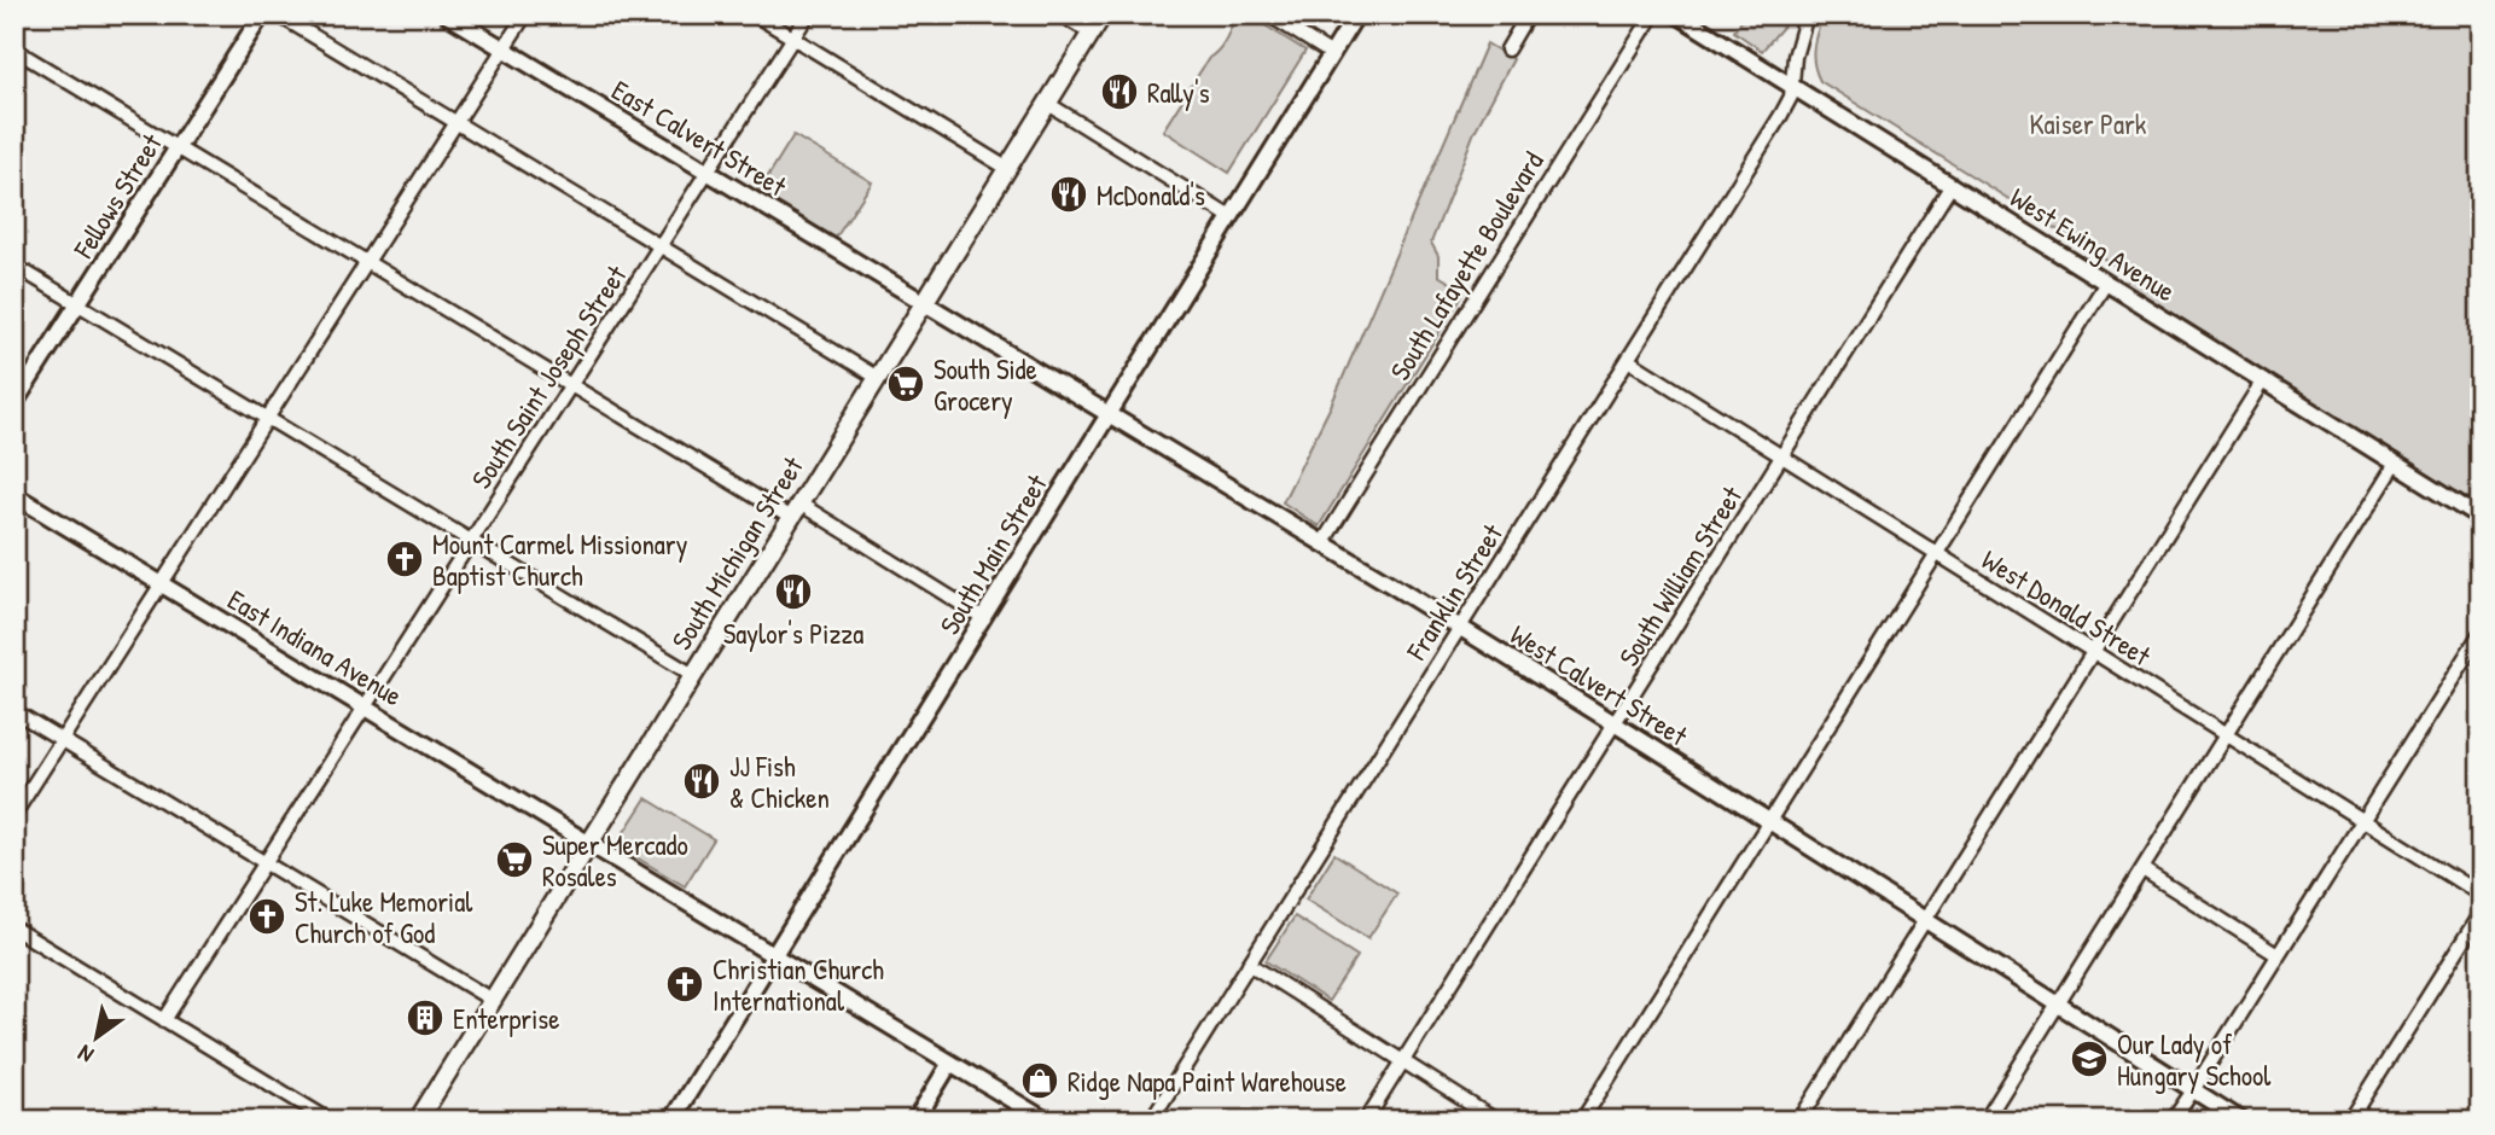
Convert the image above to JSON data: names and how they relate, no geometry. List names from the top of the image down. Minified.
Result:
{"streets":{"main road":["South Michigan Street"],"street":["East Calvert Street","Fellows Street","West Ewing Avenue","South Lafayette Boulevard","South Saint Joseph Street","South Main Street","South William Street","Franklin Street","West Donald Street","East Indiana Avenue","West Calvert Street"]},"crossings":[["East Calvert Street","South Saint Joseph Street"],["East Calvert Street","South Michigan Street"],["East Calvert Street","West Calvert Street"],["West Ewing Avenue","South William Street"],["West Ewing Avenue","Franklin Street"],["South Lafayette Boulevard","West Calvert Street"],["South Saint Joseph Street","East Indiana Avenue"],["South Michigan Street","East Indiana Avenue"],["South Michigan Street","West Calvert Street"],["South Main Street","East Indiana Avenue"],["South Main Street","West Calvert Street"],["South William Street","West Donald Street"],["South William Street","West Calvert Street"],["Franklin Street","West Donald Street"],["Franklin Street","West Calvert Street"]],"parks":["Kaiser Park"],"places":{"restaurant":["Rally's","McDonald's","Saylor's Pizza","JJ Fish & Chicken"],"supermarket":["South Side Grocery","Super Mercado Rosales"],"church":["Mount Carmel Missionary Baptist Church","St. Luke Memorial Church of God","Christian Church International"],"building":["Enterprise"],"school or university":["Our Lady of Hungary School"],"shop":["Ridge Napa Paint Warehouse"]},"north":"bottom left"}
